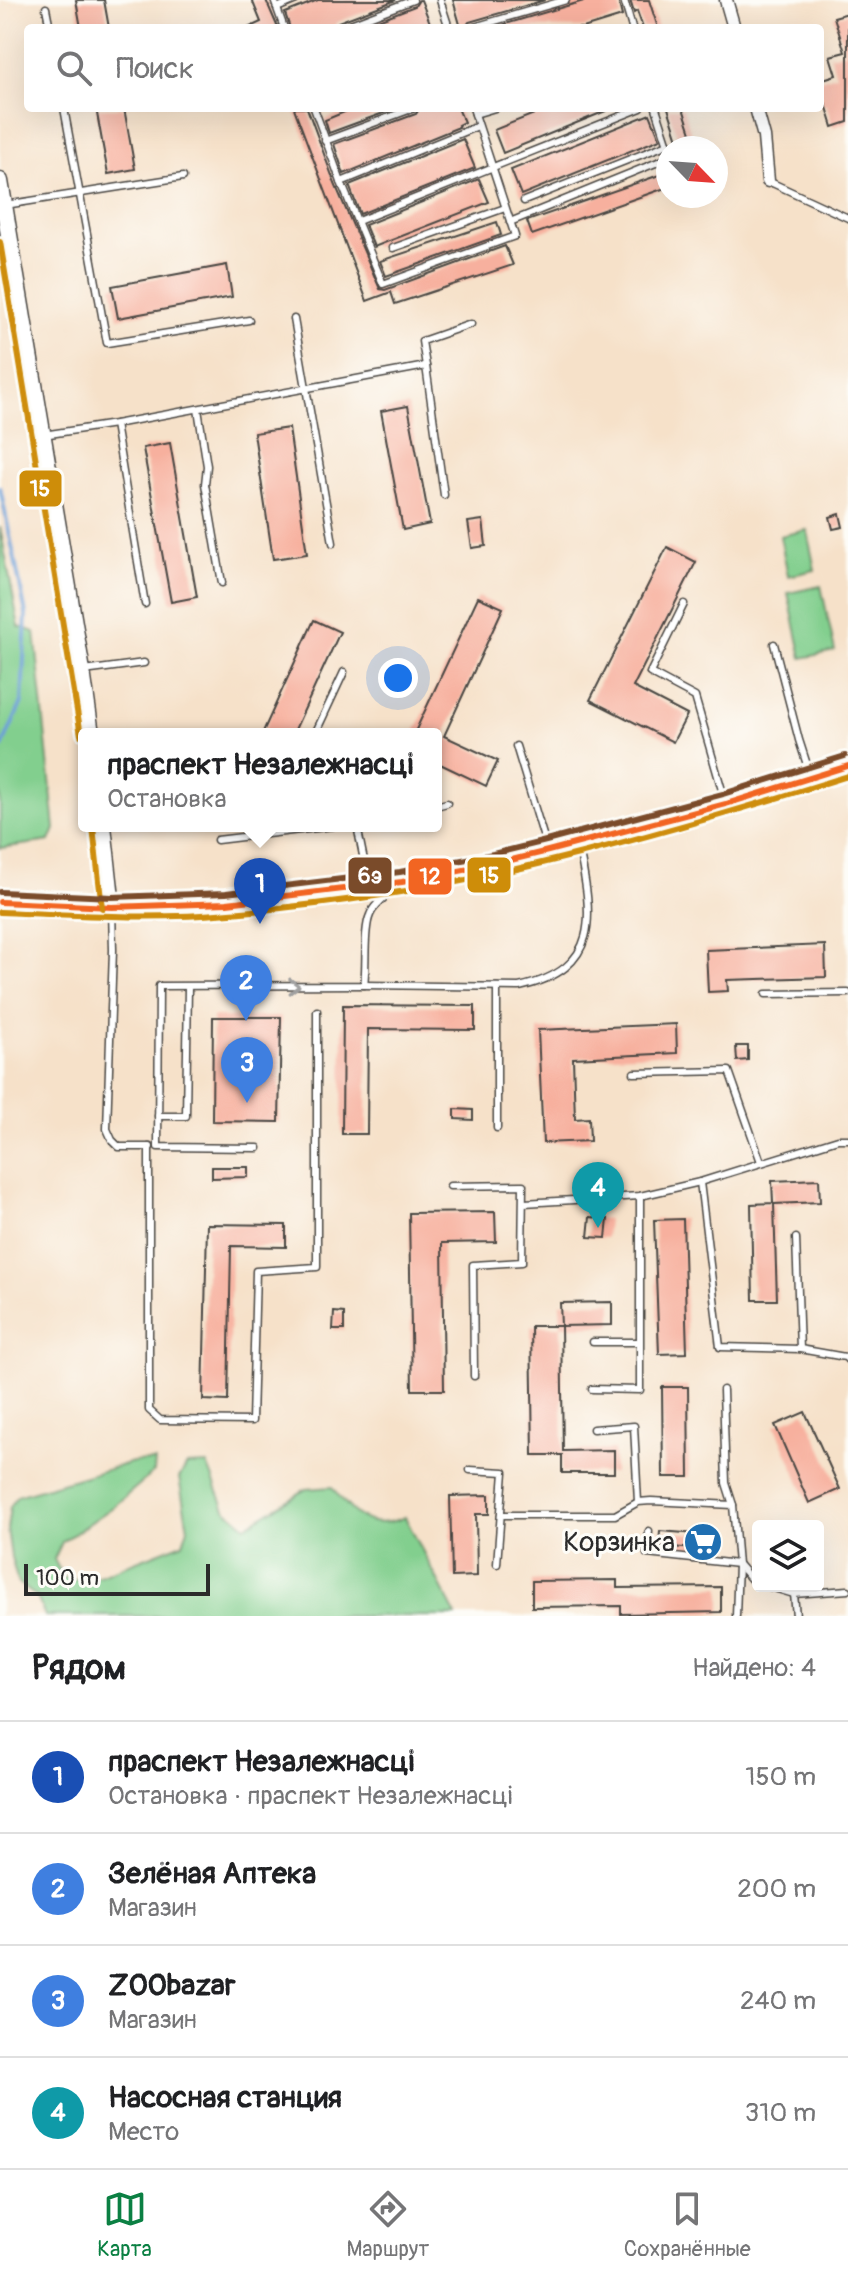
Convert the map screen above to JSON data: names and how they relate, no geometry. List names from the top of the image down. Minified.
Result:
{"places":{"supermarket":["Корзинка"]},"lines":["transit line 15","transit line 6э","transit line 12"],"scale_bar":"100 m","north":"bottom right","page":{"search":"Поиск","popup":["праспект Незалежнасці","Остановка"],"pins":["1","2","3","4"],"scale":"100 m","heading":["Рядом","Найдено: 4"],"list":[{"mark":"1","name":"праспект Незалежнасці","note":"Остановка · праспект Незалежнасці","value":"150 m"},{"mark":"2","name":"Зелёная Аптека","note":"Магазин","value":"200 m"},{"mark":"3","name":"ZOObazar","note":"Магазин","value":"240 m"},{"mark":"4","name":"Насосная станция","note":"Место","value":"310 m"}],"nav":["Карта","Маршрут","Сохранённые"]}}
